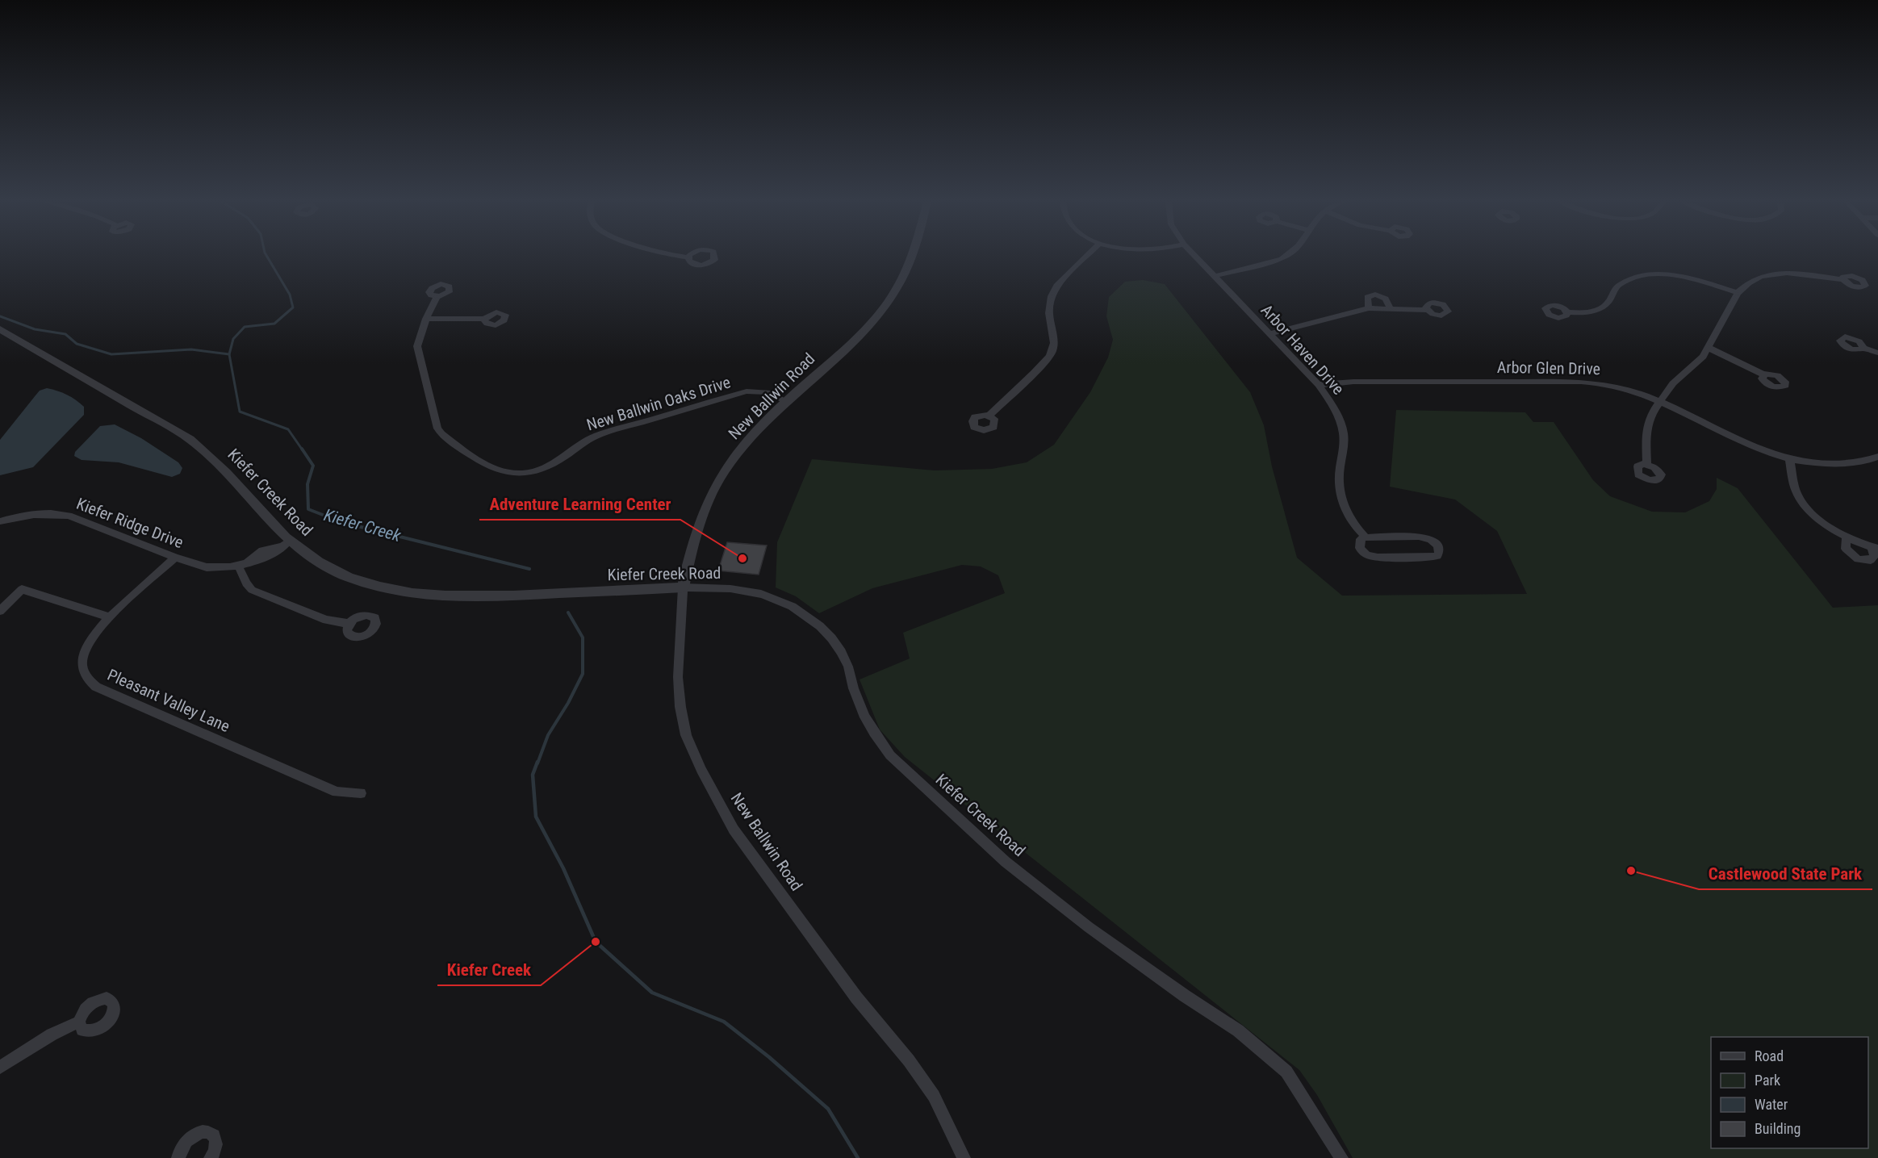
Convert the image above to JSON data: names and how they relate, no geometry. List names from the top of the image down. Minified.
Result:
{"streets":{"street":["Arbor Haven Drive","Arbor Glen Drive","New Ballwin Road","New Ballwin Oaks Drive","Kiefer Creek Road","Kiefer Ridge Drive","Pleasant Valley Lane"]},"crossings":[["Arbor Haven Drive","Arbor Glen Drive"],["New Ballwin Road","New Ballwin Oaks Drive"],["New Ballwin Road","Kiefer Creek Road"],["Kiefer Creek Road","Kiefer Ridge Drive"],["Kiefer Ridge Drive","Pleasant Valley Lane"]],"water":["Kiefer Creek"],"places":["Adventure Learning Center","Castlewood State Park","Kiefer Creek"],"legend":["Road","Park","Water","Building"]}
